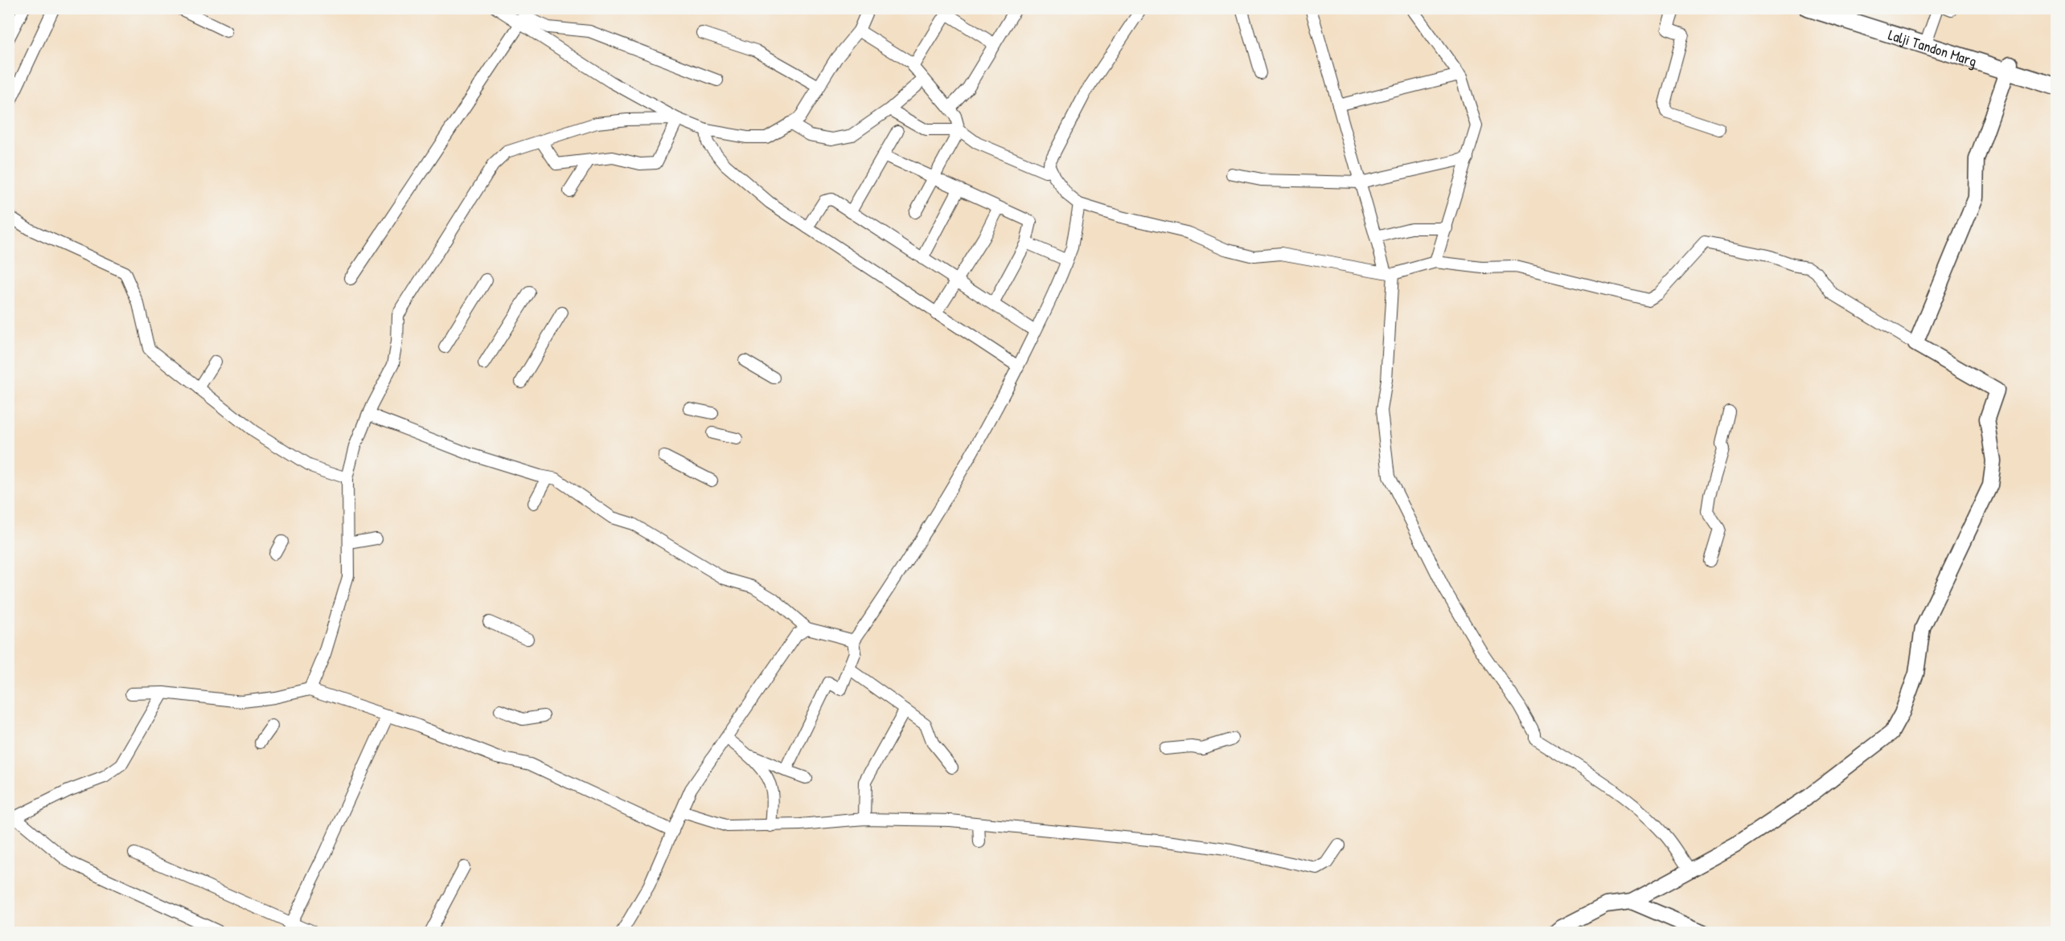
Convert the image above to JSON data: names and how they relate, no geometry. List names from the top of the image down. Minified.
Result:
{"streets":{"main road":["Lalji Tandon Marg"]}}
